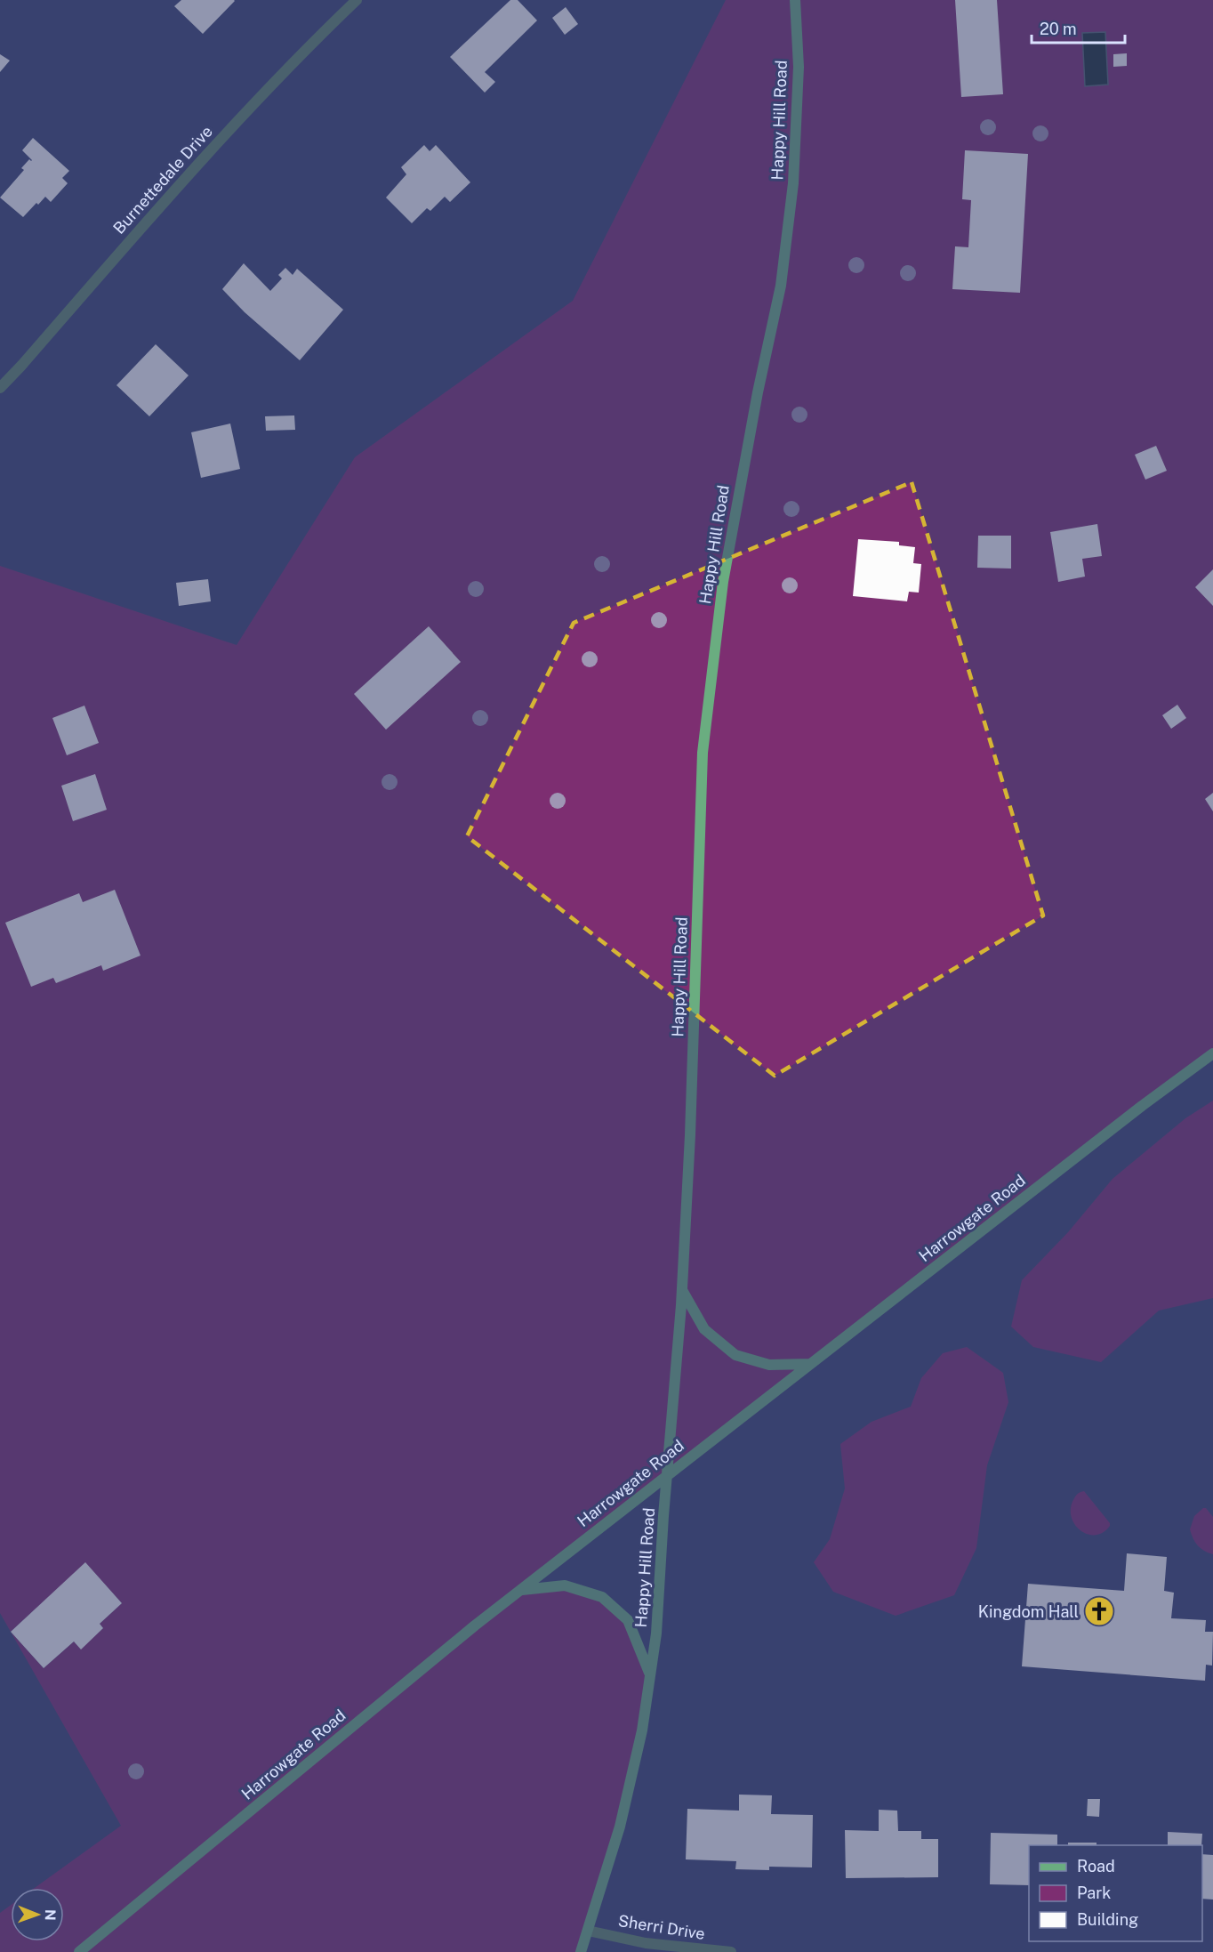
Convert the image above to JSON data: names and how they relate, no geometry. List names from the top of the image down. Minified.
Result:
{"streets":{"street":["Happy Hill Road","Burnettedale Drive","Harrowgate Road","Sherri Drive"]},"crossings":[["Happy Hill Road","Harrowgate Road"],["Happy Hill Road","Sherri Drive"]],"places":{"church":["Kingdom Hall"]},"legend":["Road","Park","Building"],"scale_bar":"20 m","north":"right"}
